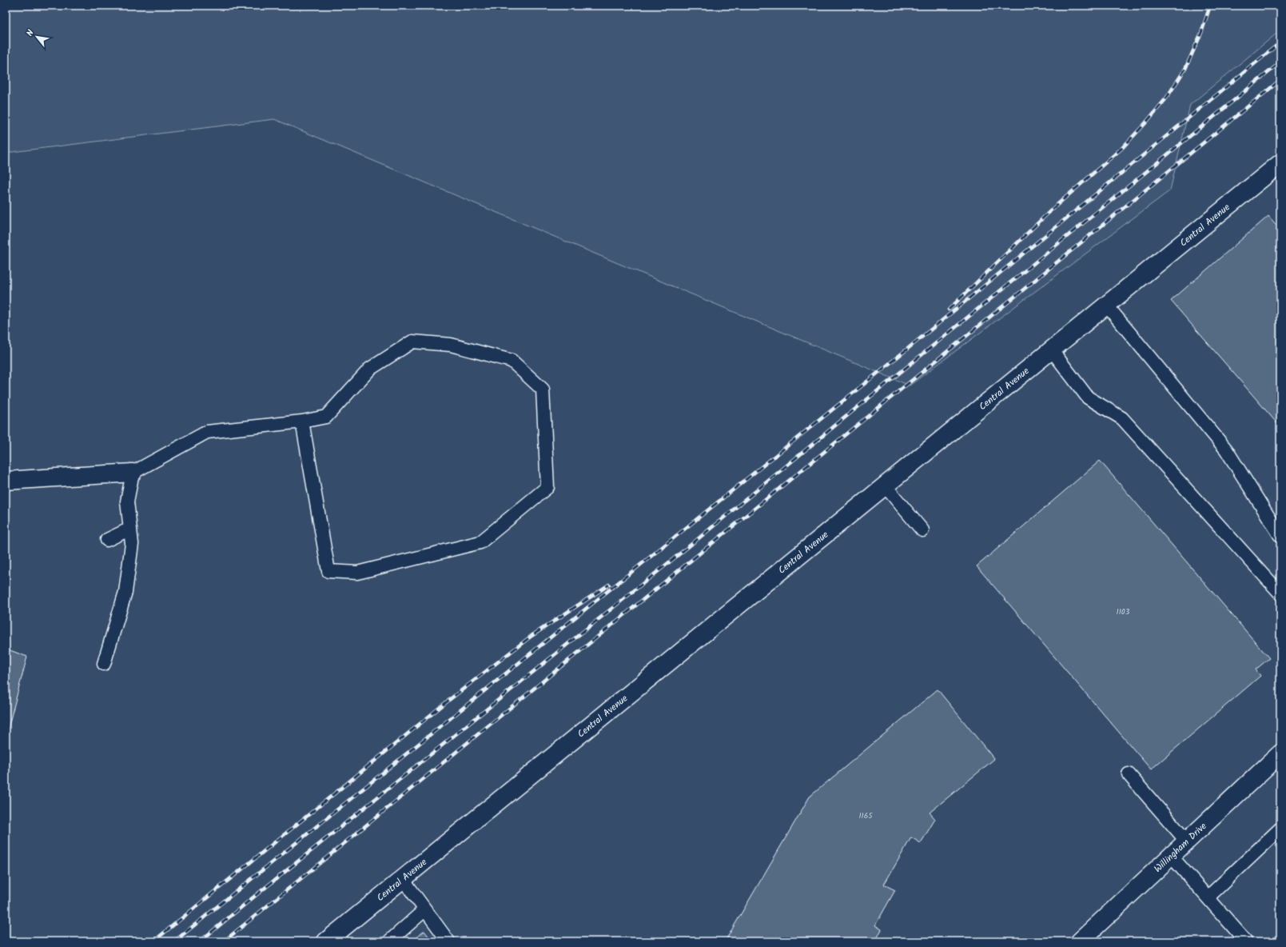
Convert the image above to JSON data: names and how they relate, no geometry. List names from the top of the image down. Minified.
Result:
{"streets":{"street":["Central Avenue","Willingham Drive"]},"house_numbers":["1103","1165"],"north":"top left"}
